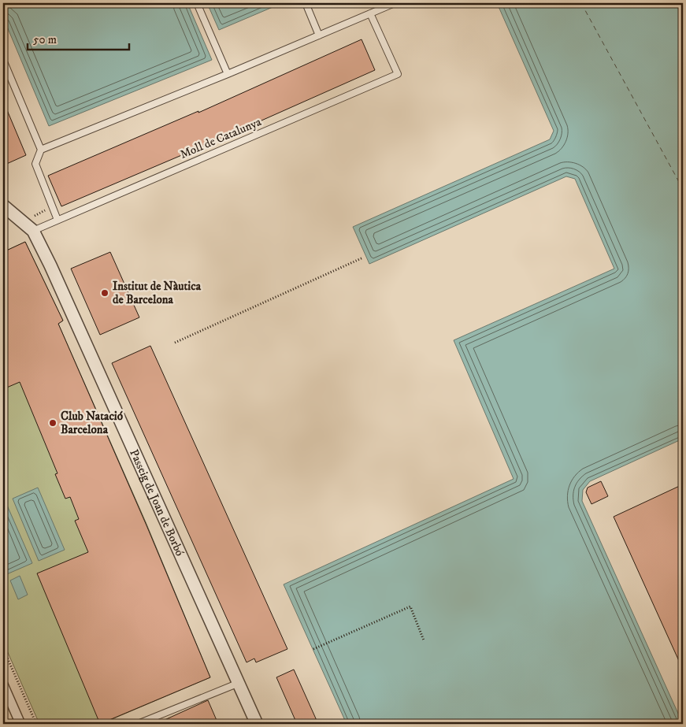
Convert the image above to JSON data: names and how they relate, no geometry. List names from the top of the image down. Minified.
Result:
{"streets":{"street":["Passeig de Joan de Borbó"],"lane":["Moll de Catalunya"]},"crossings":[["Moll de Catalunya","Passeig de Joan de Borbó"]],"places":["Institut de Nàutica de Barcelona","Club Natació Barcelona"],"scale_bar":"50 m"}
